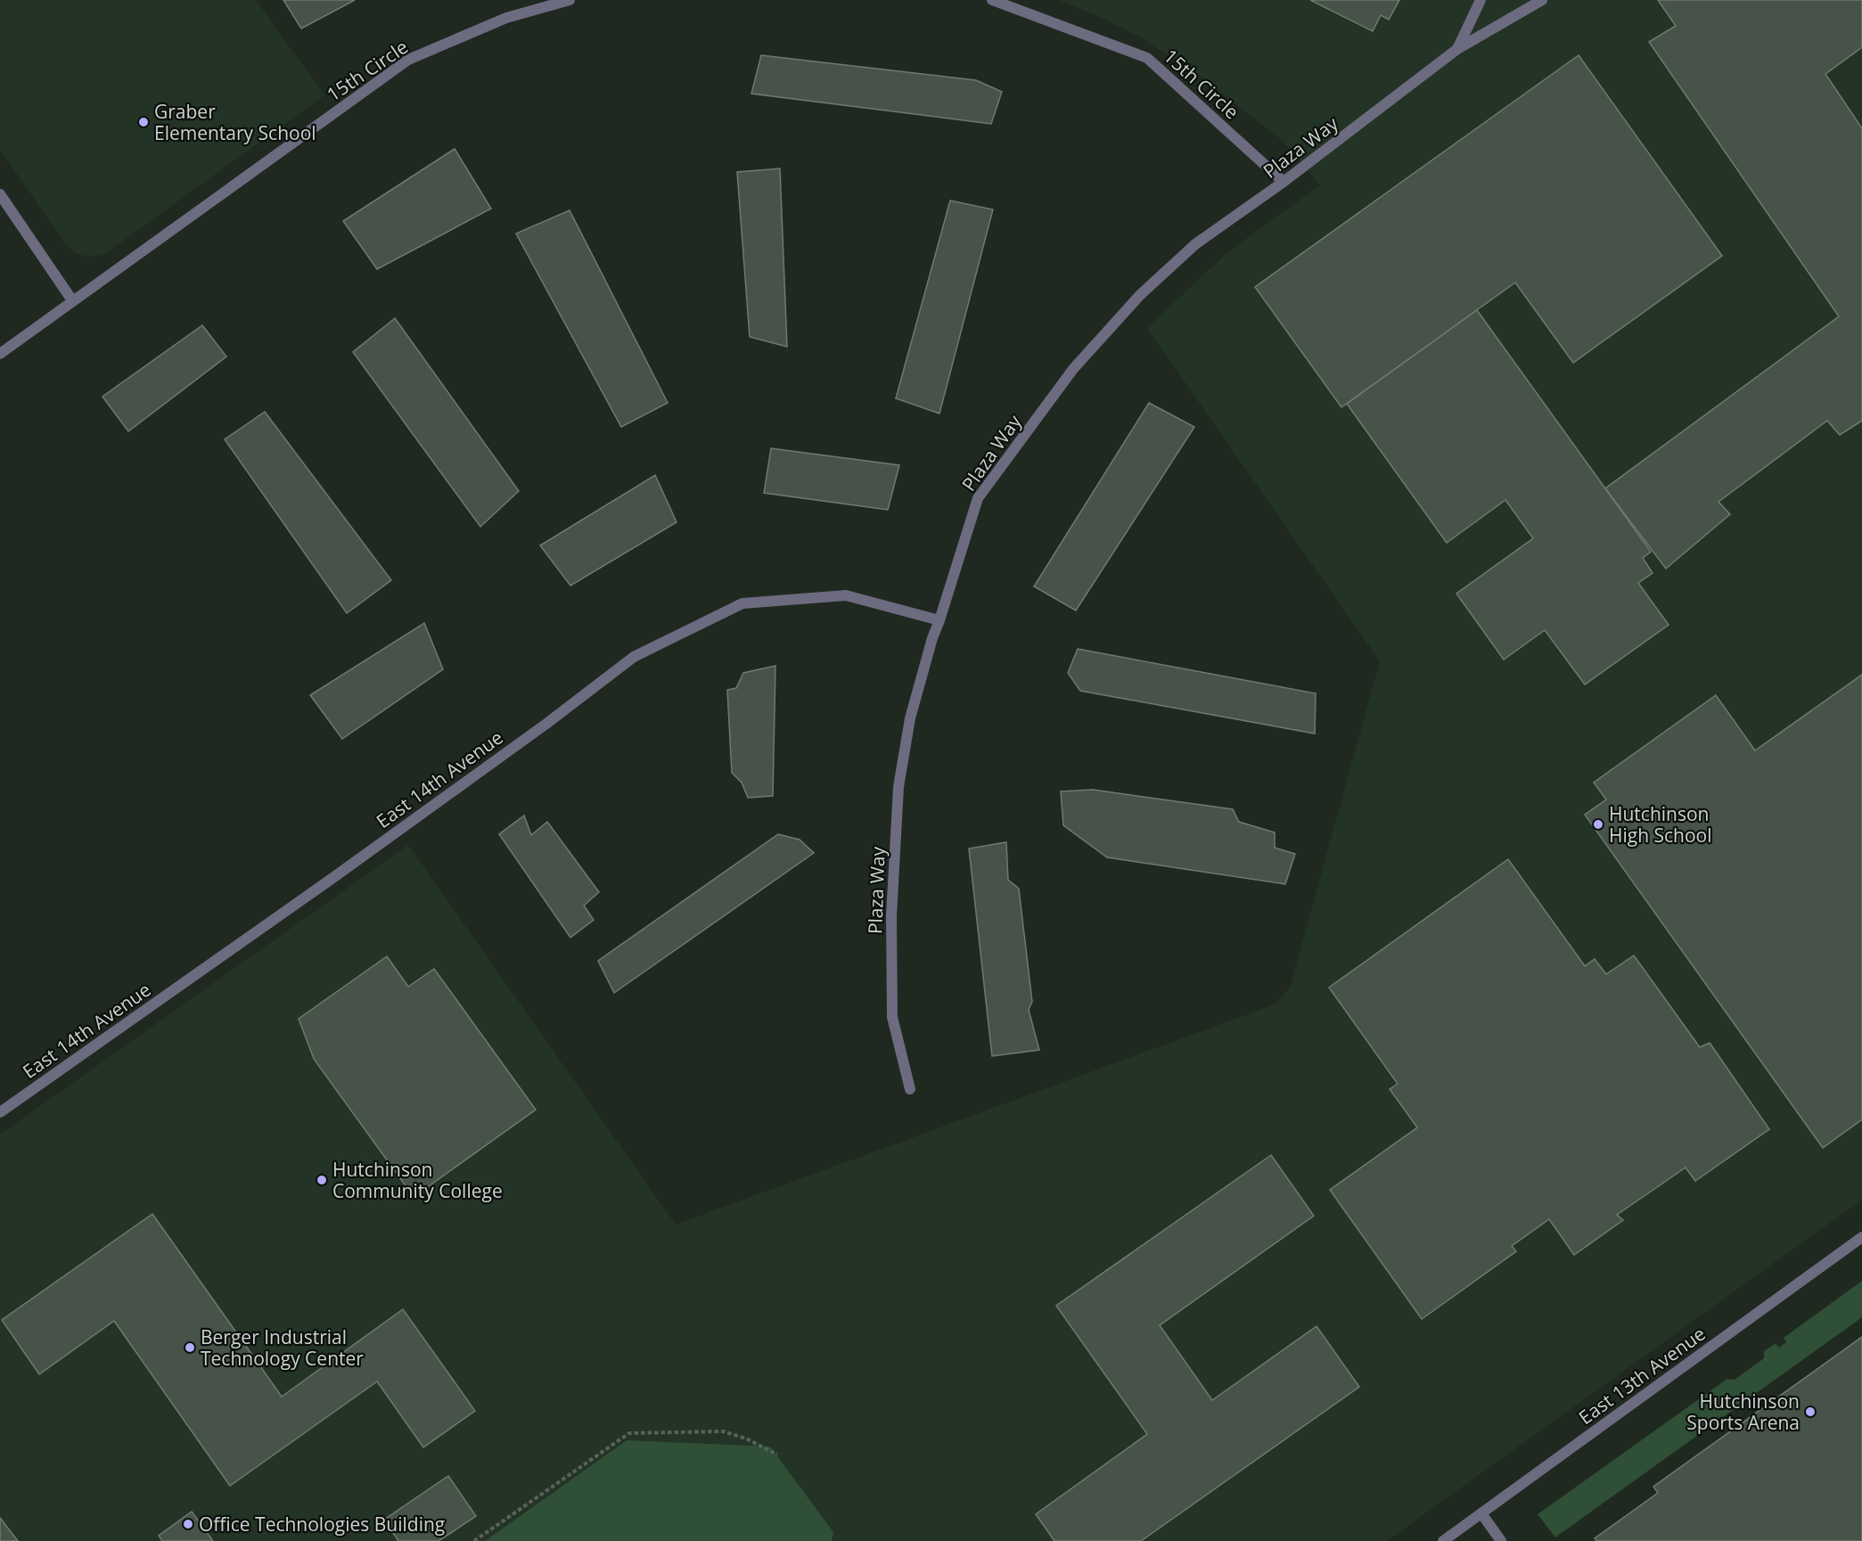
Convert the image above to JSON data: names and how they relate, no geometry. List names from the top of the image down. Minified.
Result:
{"streets":{"street":["15th Circle","Plaza Way","East 14th Avenue","East 13th Avenue"]},"crossings":[["15th Circle","Plaza Way"],["Plaza Way","East 14th Avenue"]],"places":["Graber Elementary School","Hutchinson High School","Hutchinson Community College","Berger Industrial Technology Center","Hutchinson Sports Arena","Office Technologies Building"]}
